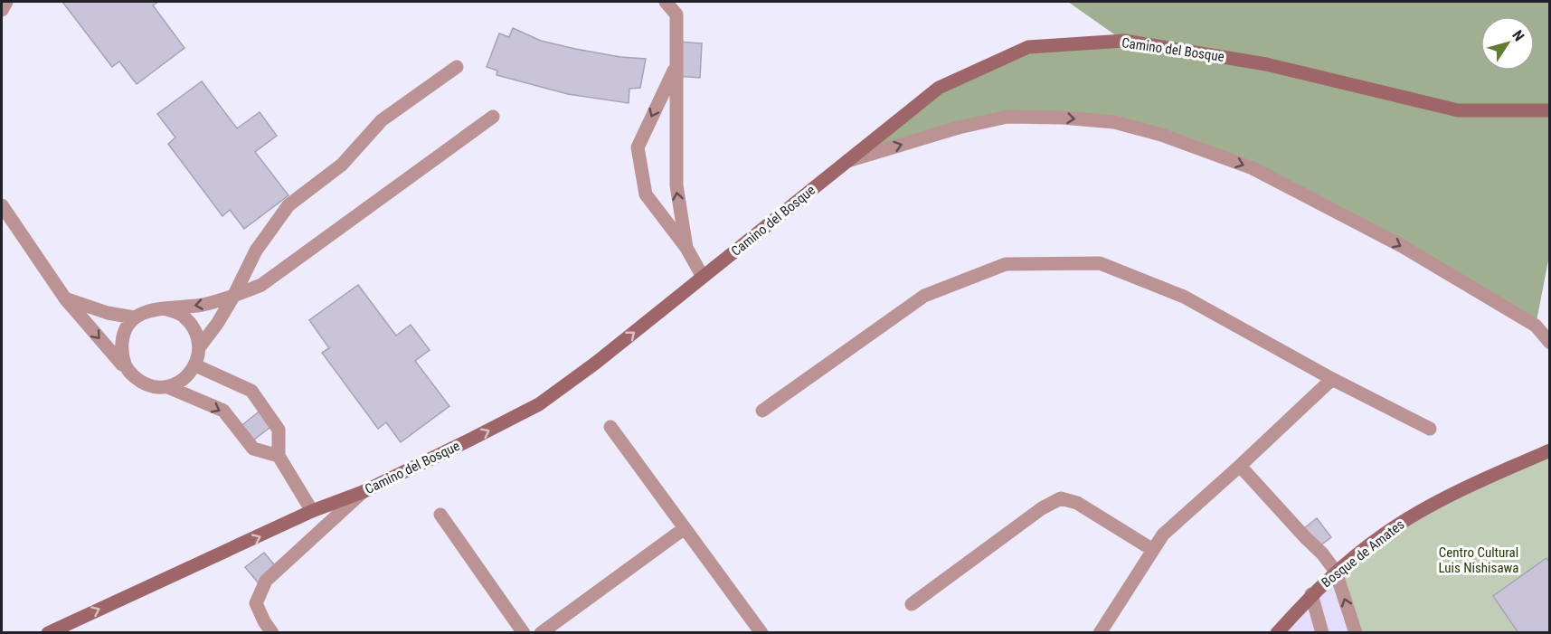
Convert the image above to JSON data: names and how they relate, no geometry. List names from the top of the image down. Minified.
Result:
{"streets":{"street":["Camino del Bosque","Bosque de Amates"]},"one_way":["Camino del Bosque"],"parks":["Centro Cultural Luis Nishisawa"],"north":"top right"}
